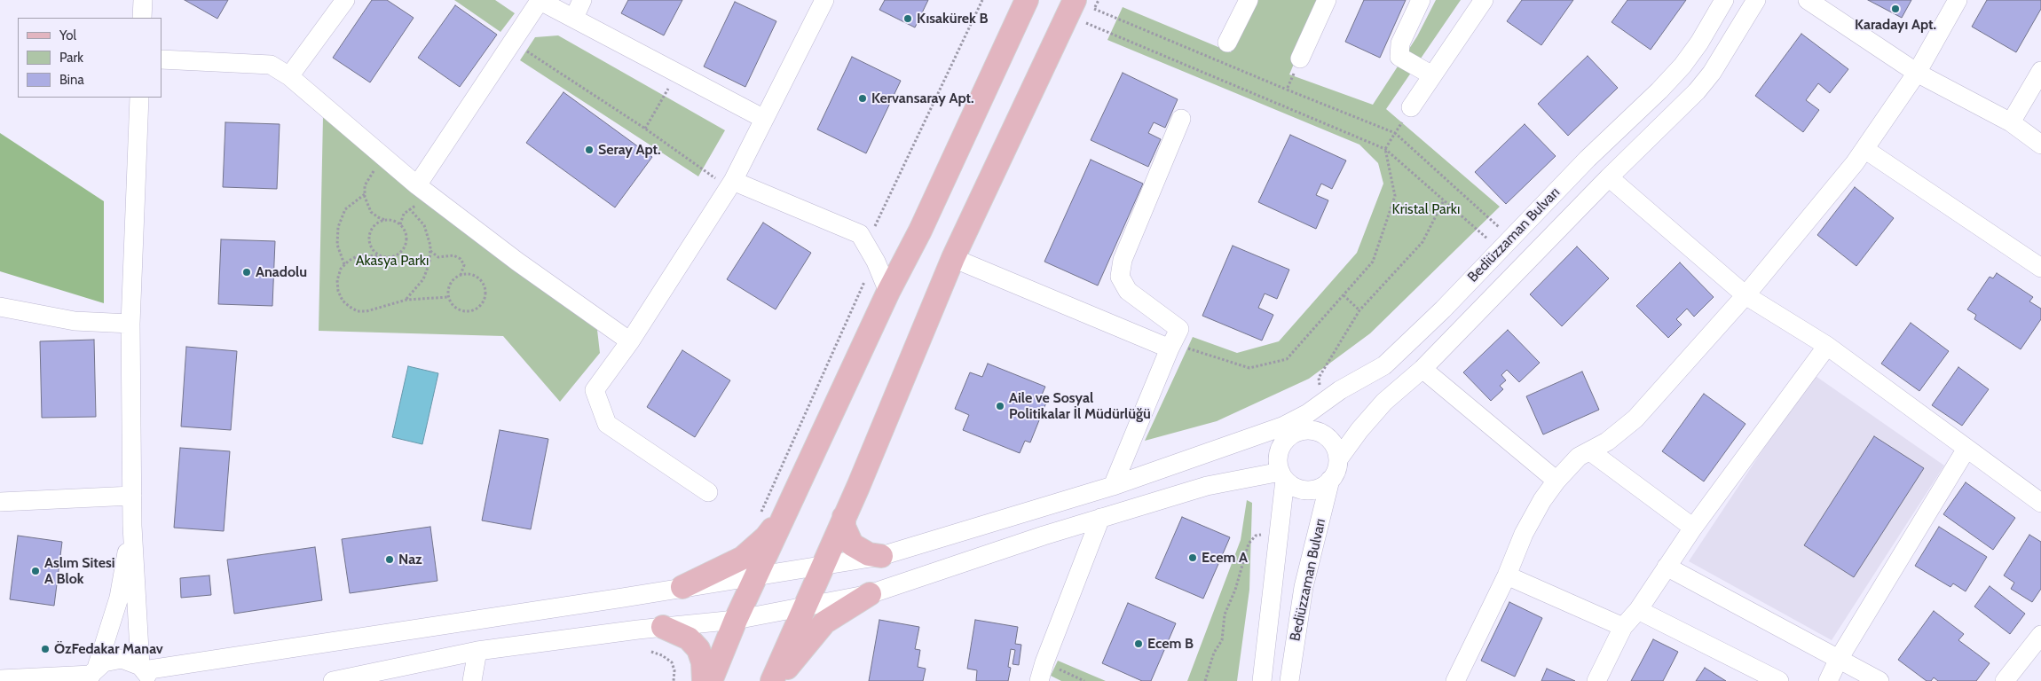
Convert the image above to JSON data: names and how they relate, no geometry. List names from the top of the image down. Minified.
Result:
{"streets":{"street":["Bediüzzaman Bulvarı"]},"parks":["Kristal Parkı","Akasya Parkı"],"places":["Karadayı Apt.","Kısakürek B","Kervansaray Apt.","Seray Apt.","Anadolu","Aile ve Sosyal Politikalar İl Müdürlüğü","Ecem A","Naz","Aslım Sitesi A Blok","Ecem B","ÖzFedakar Manav"],"legend":["Yol","Park","Bina"]}
